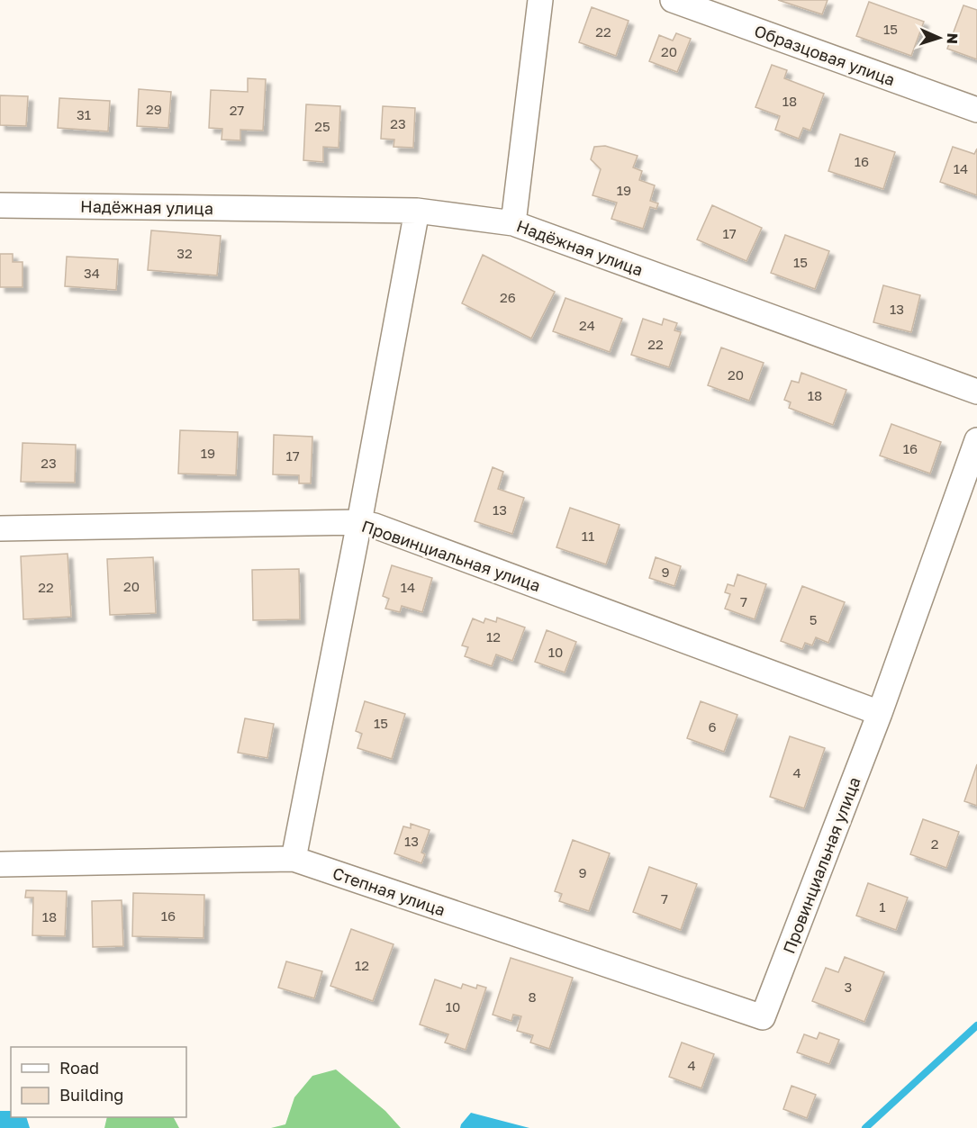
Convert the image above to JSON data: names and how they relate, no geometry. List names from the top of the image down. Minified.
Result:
{"streets":{"street":["Образцовая улица","Надёжная улица","Провинциальная улица","Степная улица"]},"crossings":[["Провинциальная улица","Степная улица"]],"house_numbers":["15","22","20","18","29","27","31","23","25","16","14","19","17","32","15","34","26","13","24","22","20","18","16","19","17","23","13","11","9","20","22","14","7","5","12","10","15","6","4","13","2","9","7","1","16","18","12","3","8","10","4"],"legend":["Road","Building"],"north":"right"}
